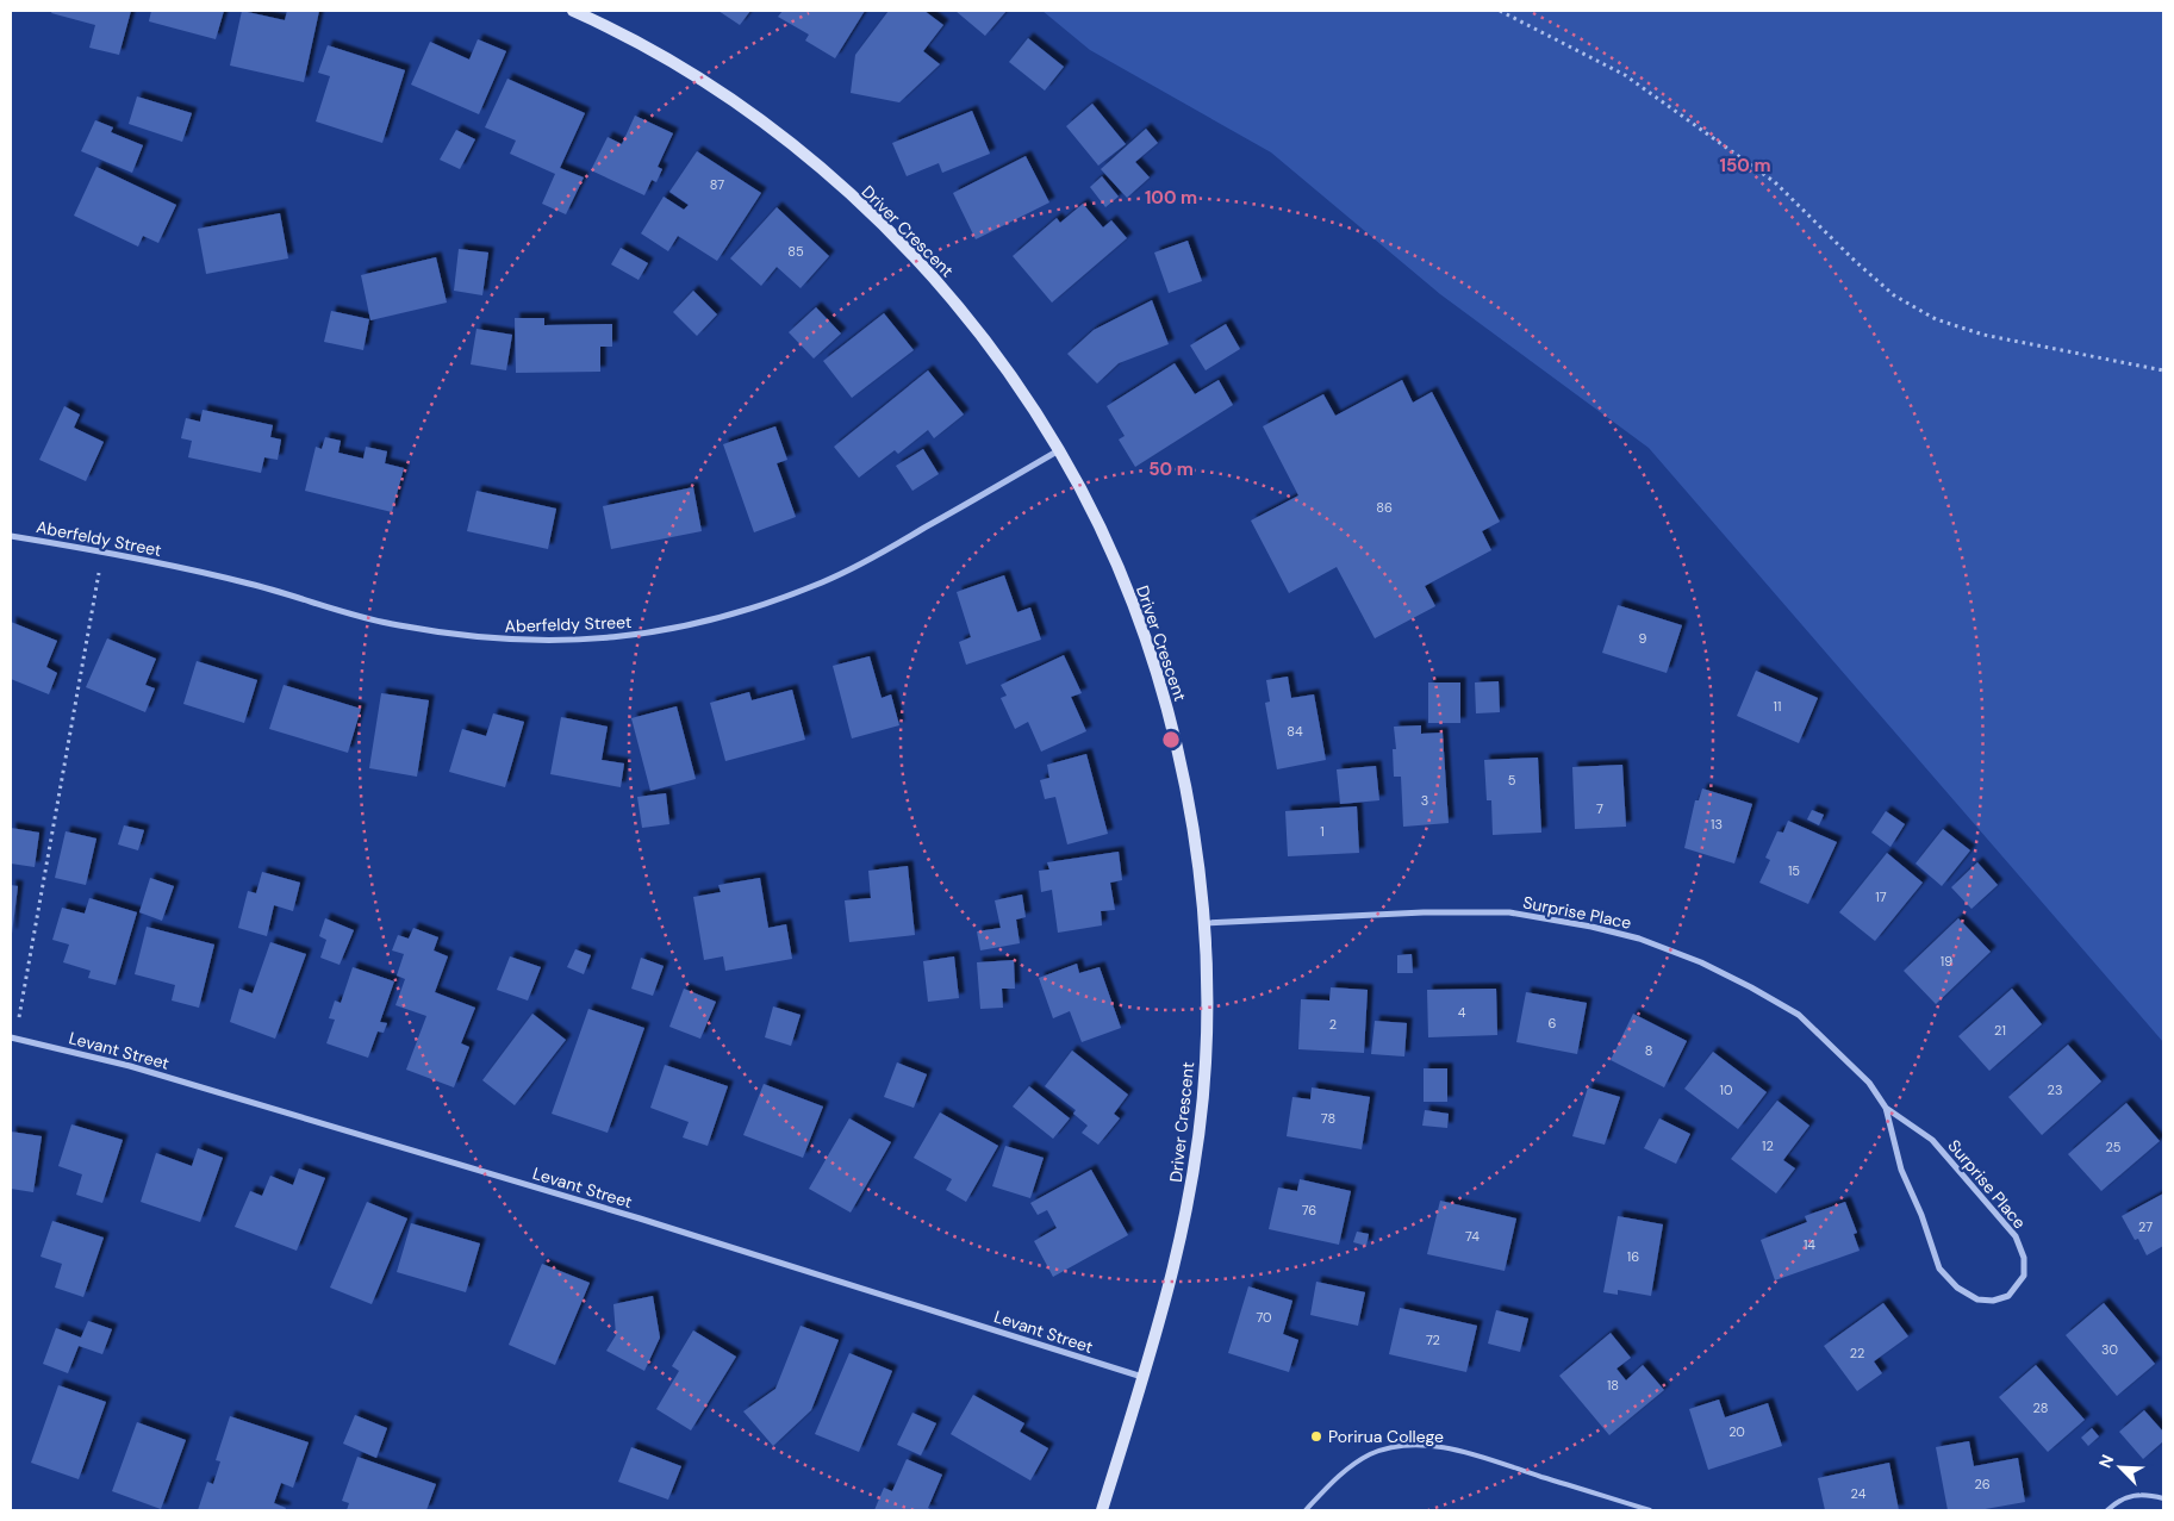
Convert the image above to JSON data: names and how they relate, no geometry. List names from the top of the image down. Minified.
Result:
{"streets":{"street":["Driver Crescent","Aberfeldy Street","Surprise Place","Levant Street"]},"crossings":[["Driver Crescent","Aberfeldy Street"],["Driver Crescent","Surprise Place"],["Driver Crescent","Levant Street"]],"places":["Porirua College"],"house_numbers":["87","85","86","9","11","84","5","3","7","13","1","15","17","19","4","6","2","21","8","10","23","78","12","25","76","27","74","14","16","70","72","30","22","18","28","20","26","24"],"north":"top left","rings":["150 m","100 m","50 m"]}
